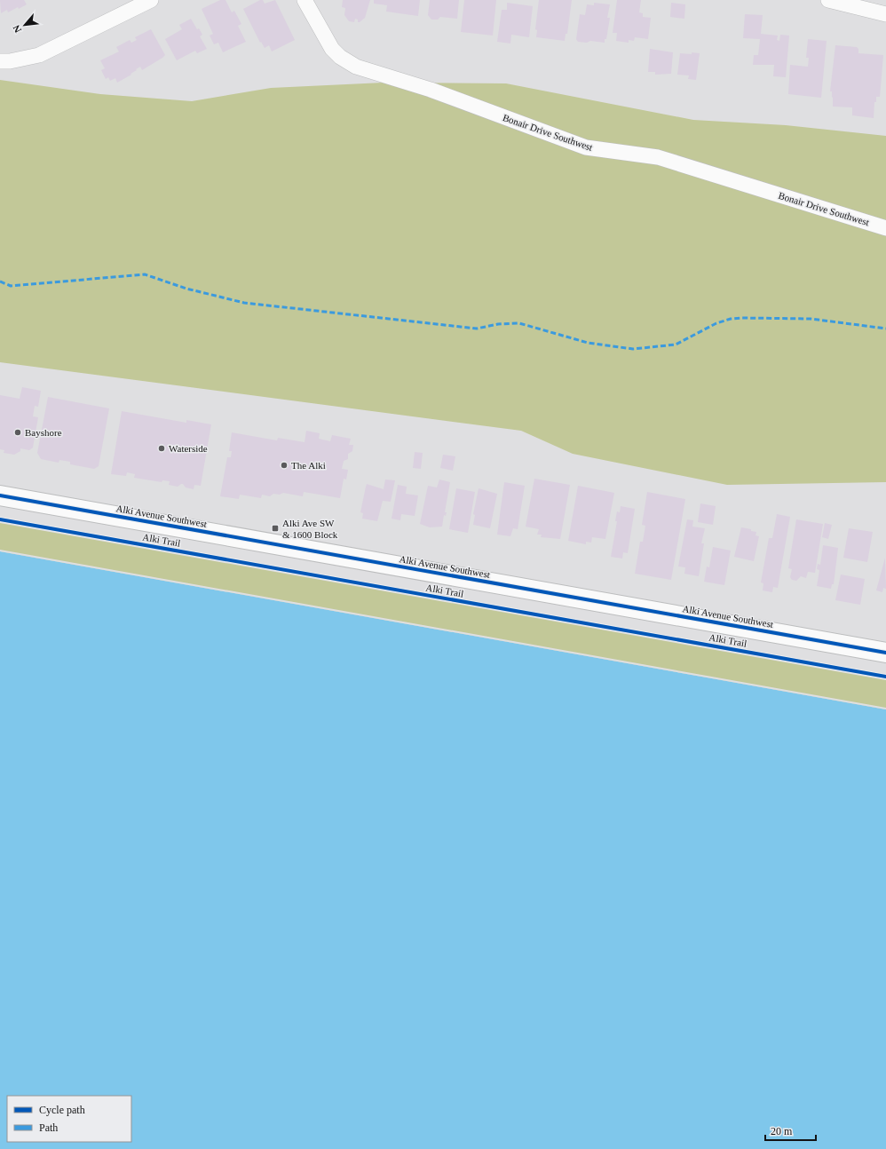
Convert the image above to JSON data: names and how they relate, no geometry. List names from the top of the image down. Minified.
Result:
{"streets":{"main road":["Alki Avenue Southwest"],"street":["Bonair Drive Southwest"],"cycle path":["Alki Trail"]},"places":{"other":["Bayshore","Waterside","The Alki"],"transit":["Alki Ave SW & 1600 Block"]},"legend":["Cycle path","Path"],"scale_bar":"20 m","north":"bottom left"}
